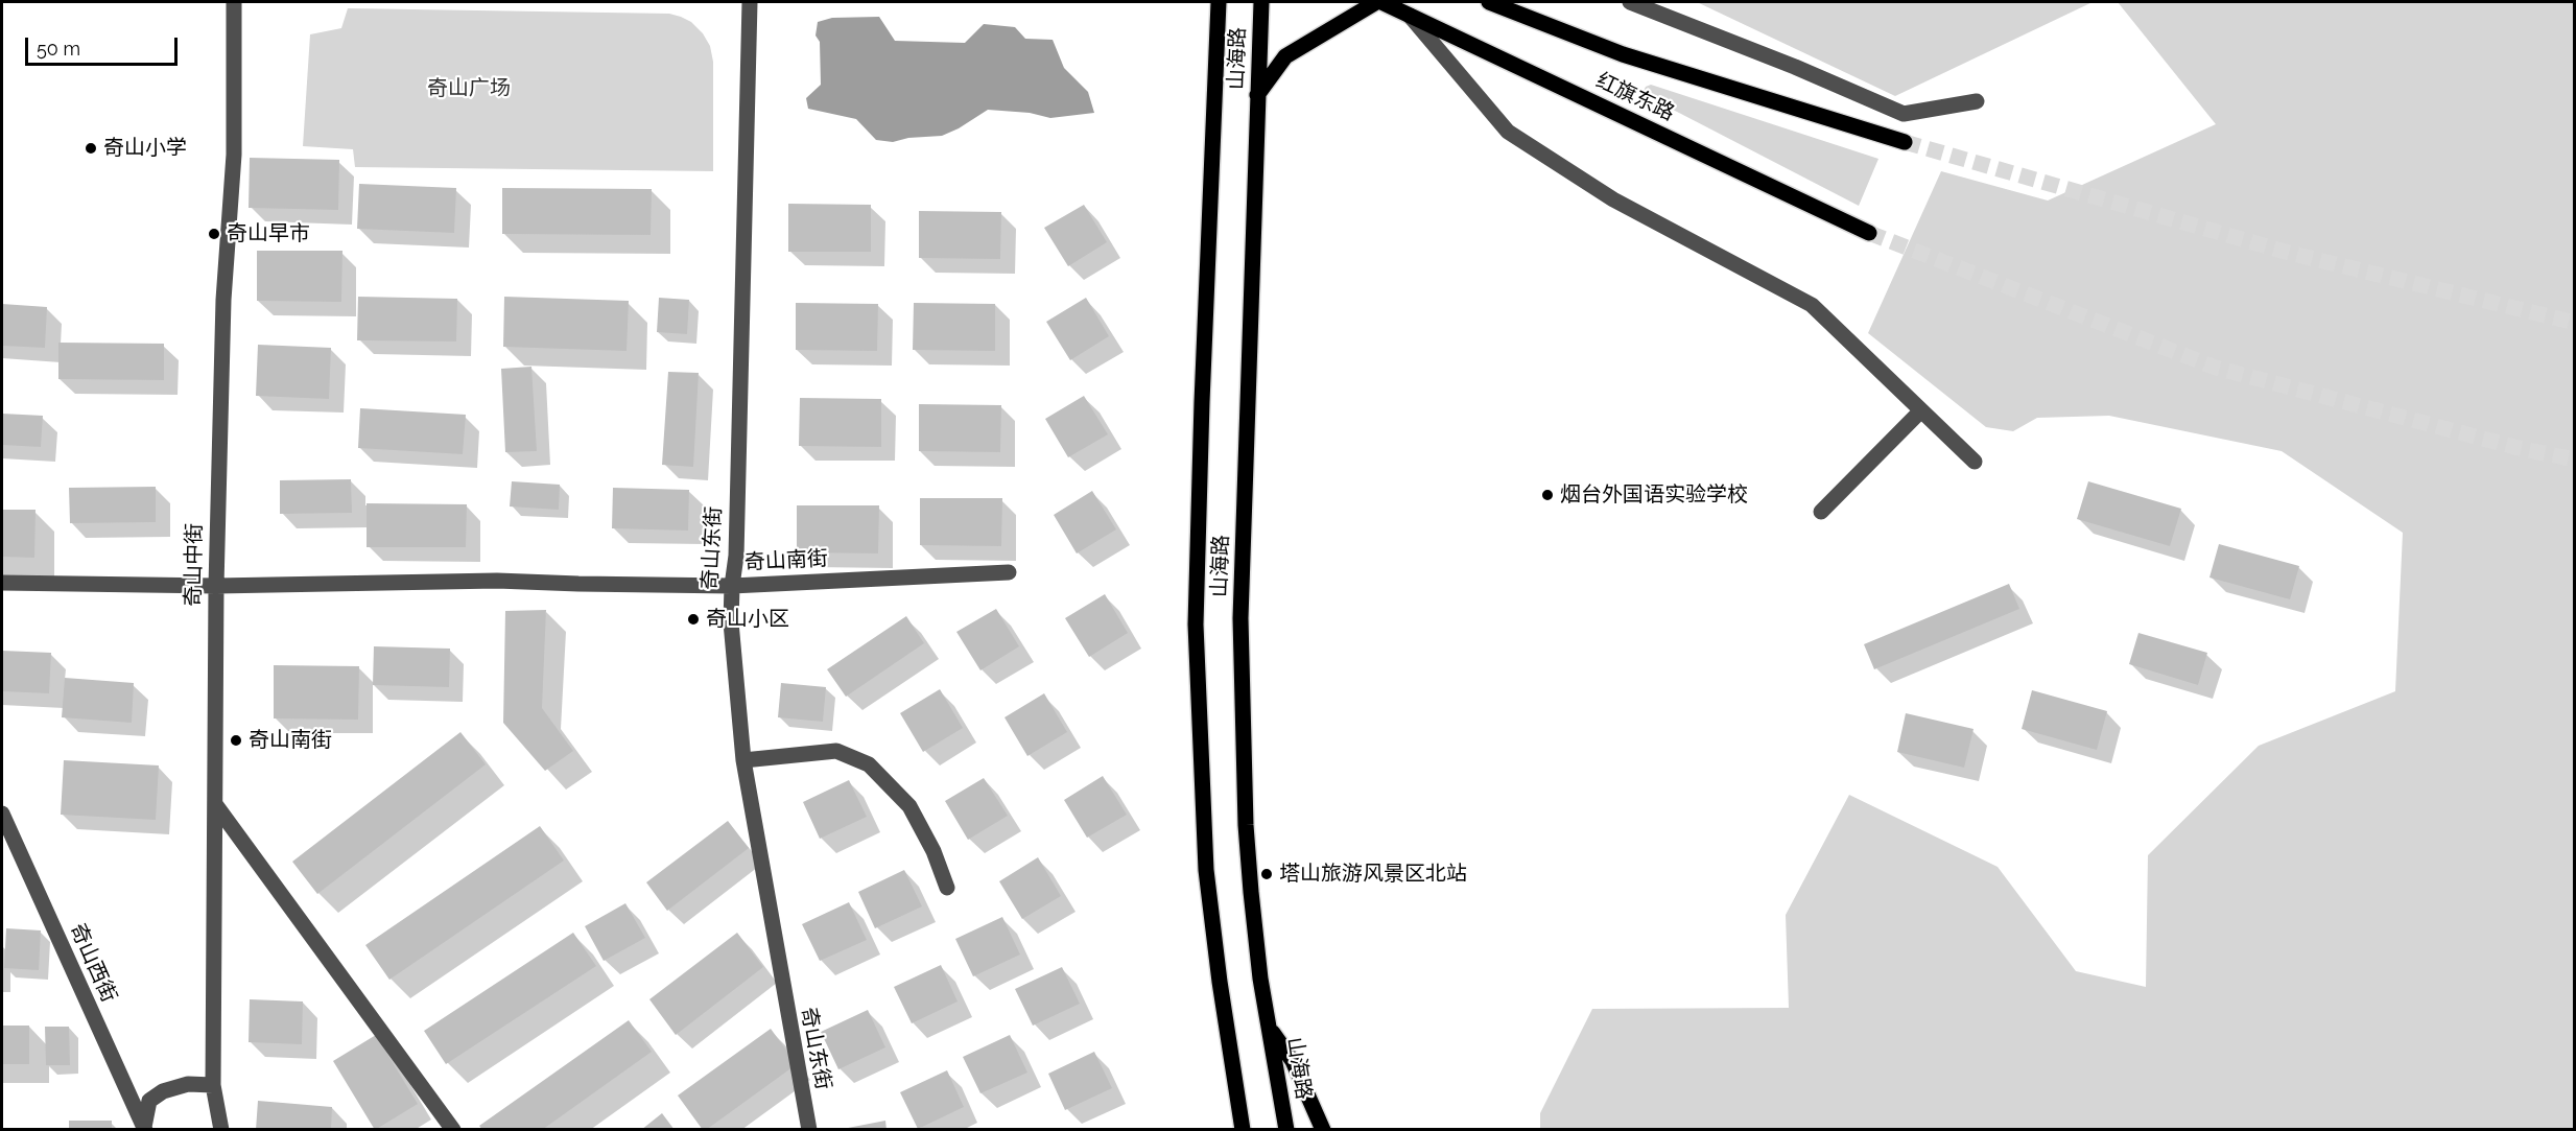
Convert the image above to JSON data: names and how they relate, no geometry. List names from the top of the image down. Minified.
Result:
{"streets":{"main road":["山海路","红旗东路"],"street":["奇山东街","奇山南街","奇山中街","奇山西街"]},"crossings":[["奇山东街","奇山南街"],["奇山南街","奇山中街"]],"parks":["奇山广场"],"places":["奇山小学","奇山早市","烟台外国语实验学校","奇山小区","奇山南街","塔山旅游风景区北站"],"scale_bar":"50 m"}
